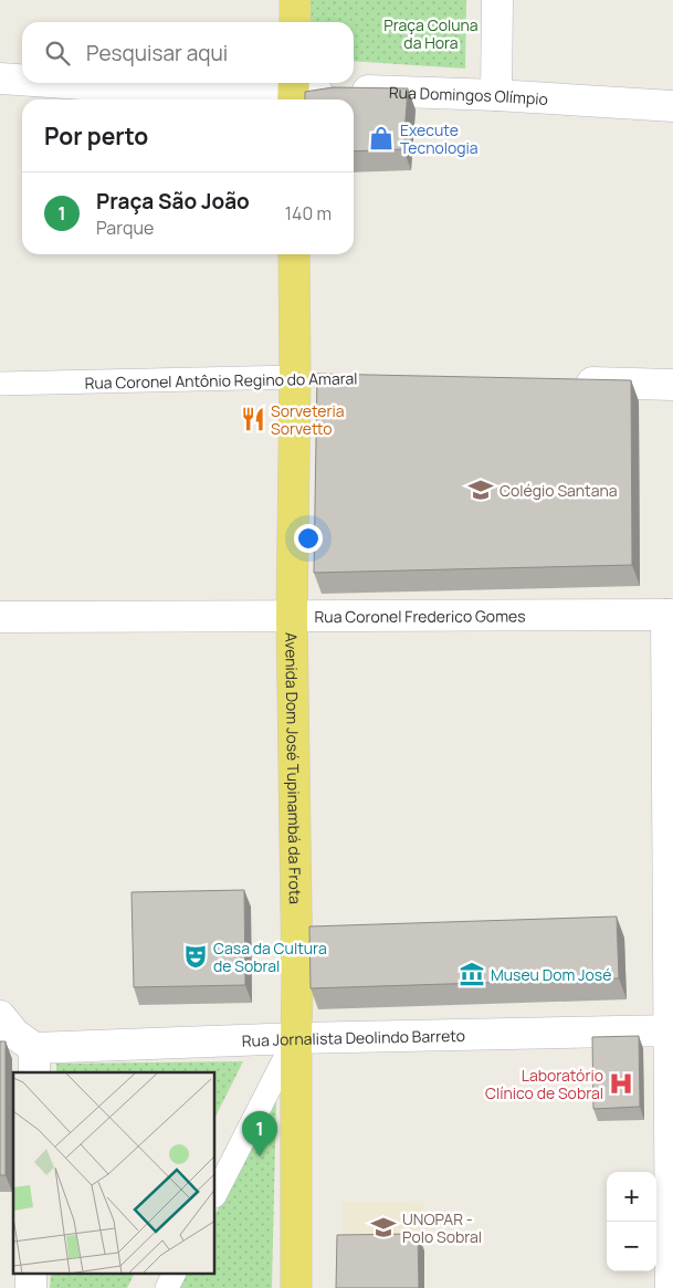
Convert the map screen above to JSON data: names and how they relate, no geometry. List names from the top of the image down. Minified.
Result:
{"streets":{"main road":["Avenida Dom José Tupinambá da Frota"],"street":["Rua Domingos Olímpio","Rua Coronel Antônio Regino do Amaral","Rua Coronel Frederico Gomes","Rua Jornalista Deolindo Barreto"]},"crossings":[["Rua Coronel Antônio Regino do Amaral","Avenida Dom José Tupinambá da Frota"],["Rua Coronel Frederico Gomes","Avenida Dom José Tupinambá da Frota"],["Avenida Dom José Tupinambá da Frota","Rua Jornalista Deolindo Barreto"]],"parks":["Praça Coluna da Hora"],"places":{"shop":["Execute Tecnologia"],"restaurant":["Sorveteria Sorvetto"],"school or university":["Colégio Santana","UNOPAR - Polo Sobral"],"theatre":["Casa da Cultura de Sobral"],"museum":["Museu Dom José"],"hospital":["Laboratório Clínico de Sobral"]},"page":{"search":"Pesquisar aqui","heading":"Por perto","list":[{"mark":"1","name":"Praça São João","note":"Parque","value":"140 m"}],"pins":"1","map_buttons":["+","−"]}}
